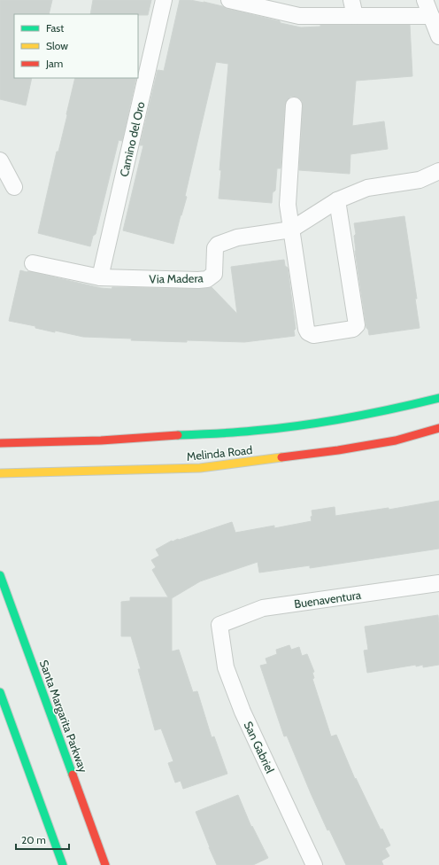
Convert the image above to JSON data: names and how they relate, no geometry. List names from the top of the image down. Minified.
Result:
{"streets":{"main road":["Melinda Road","Santa Margarita Parkway"],"street":["Camino del Oro","Via Madera","Buenaventura","San Gabriel"]},"crossings":[["Camino del Oro","Via Madera"],["Buenaventura","San Gabriel"]],"legend":["Fast","Slow","Jam"],"scale_bar":"20 m"}
